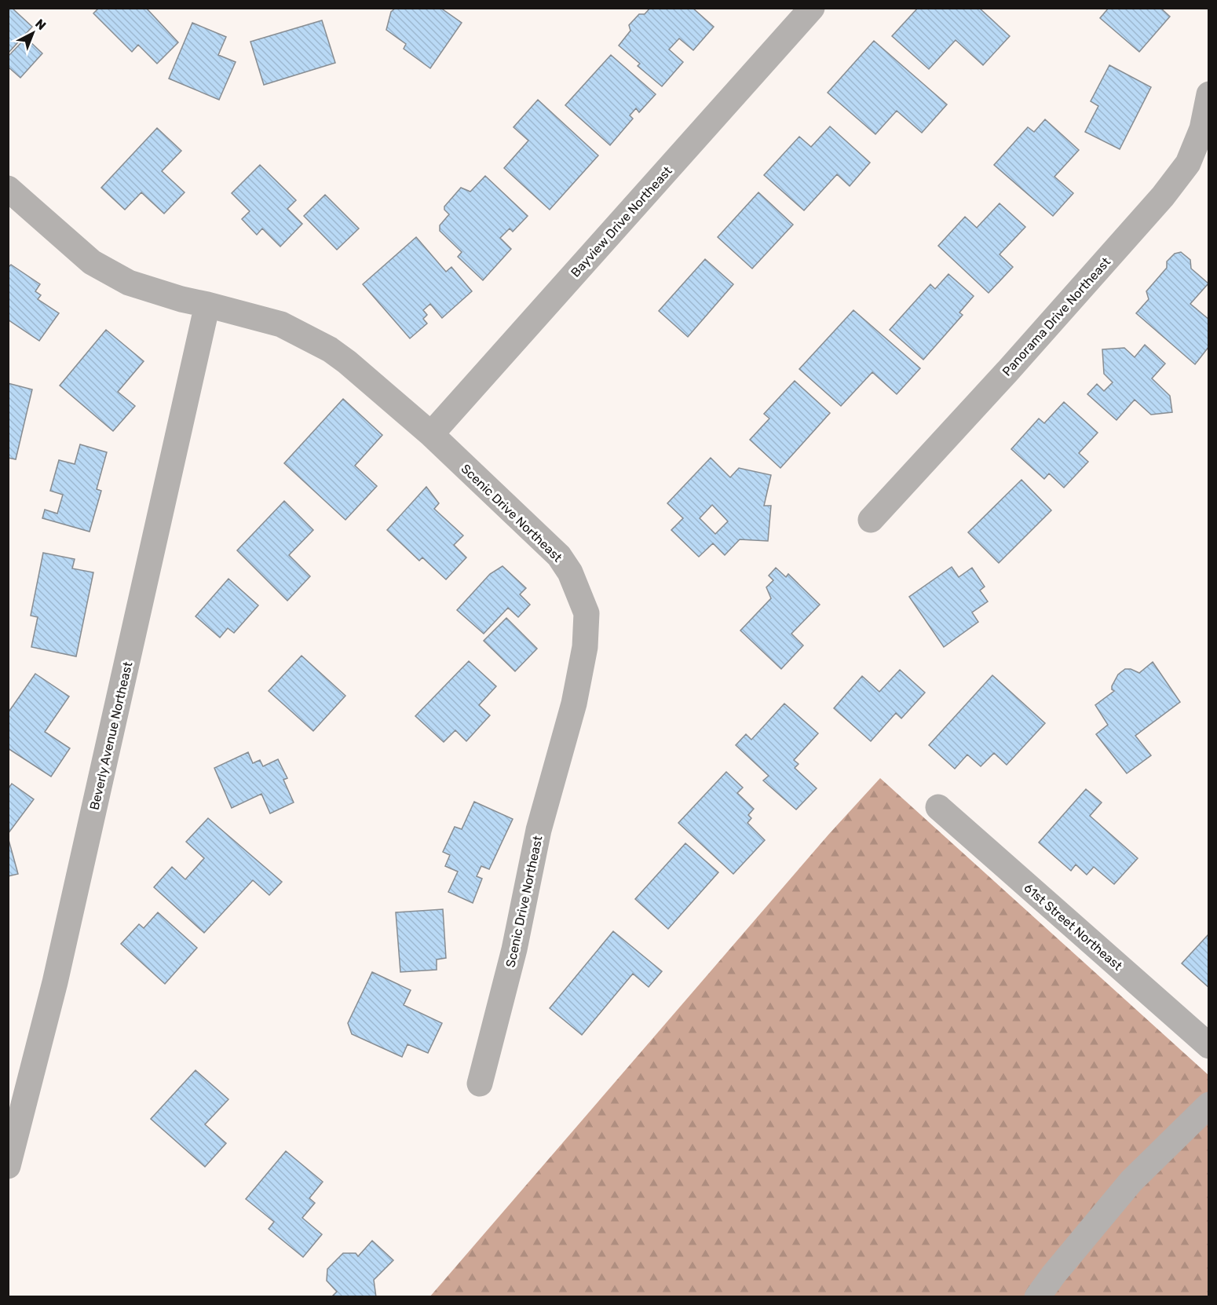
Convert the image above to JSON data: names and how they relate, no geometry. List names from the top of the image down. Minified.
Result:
{"streets":{"street":["Bayview Drive Northeast","Panorama Drive Northeast","Scenic Drive Northeast","Beverly Avenue Northeast","61st Street Northeast"]},"crossings":[["Bayview Drive Northeast","Scenic Drive Northeast"],["Scenic Drive Northeast","Beverly Avenue Northeast"]],"north":"top right"}
